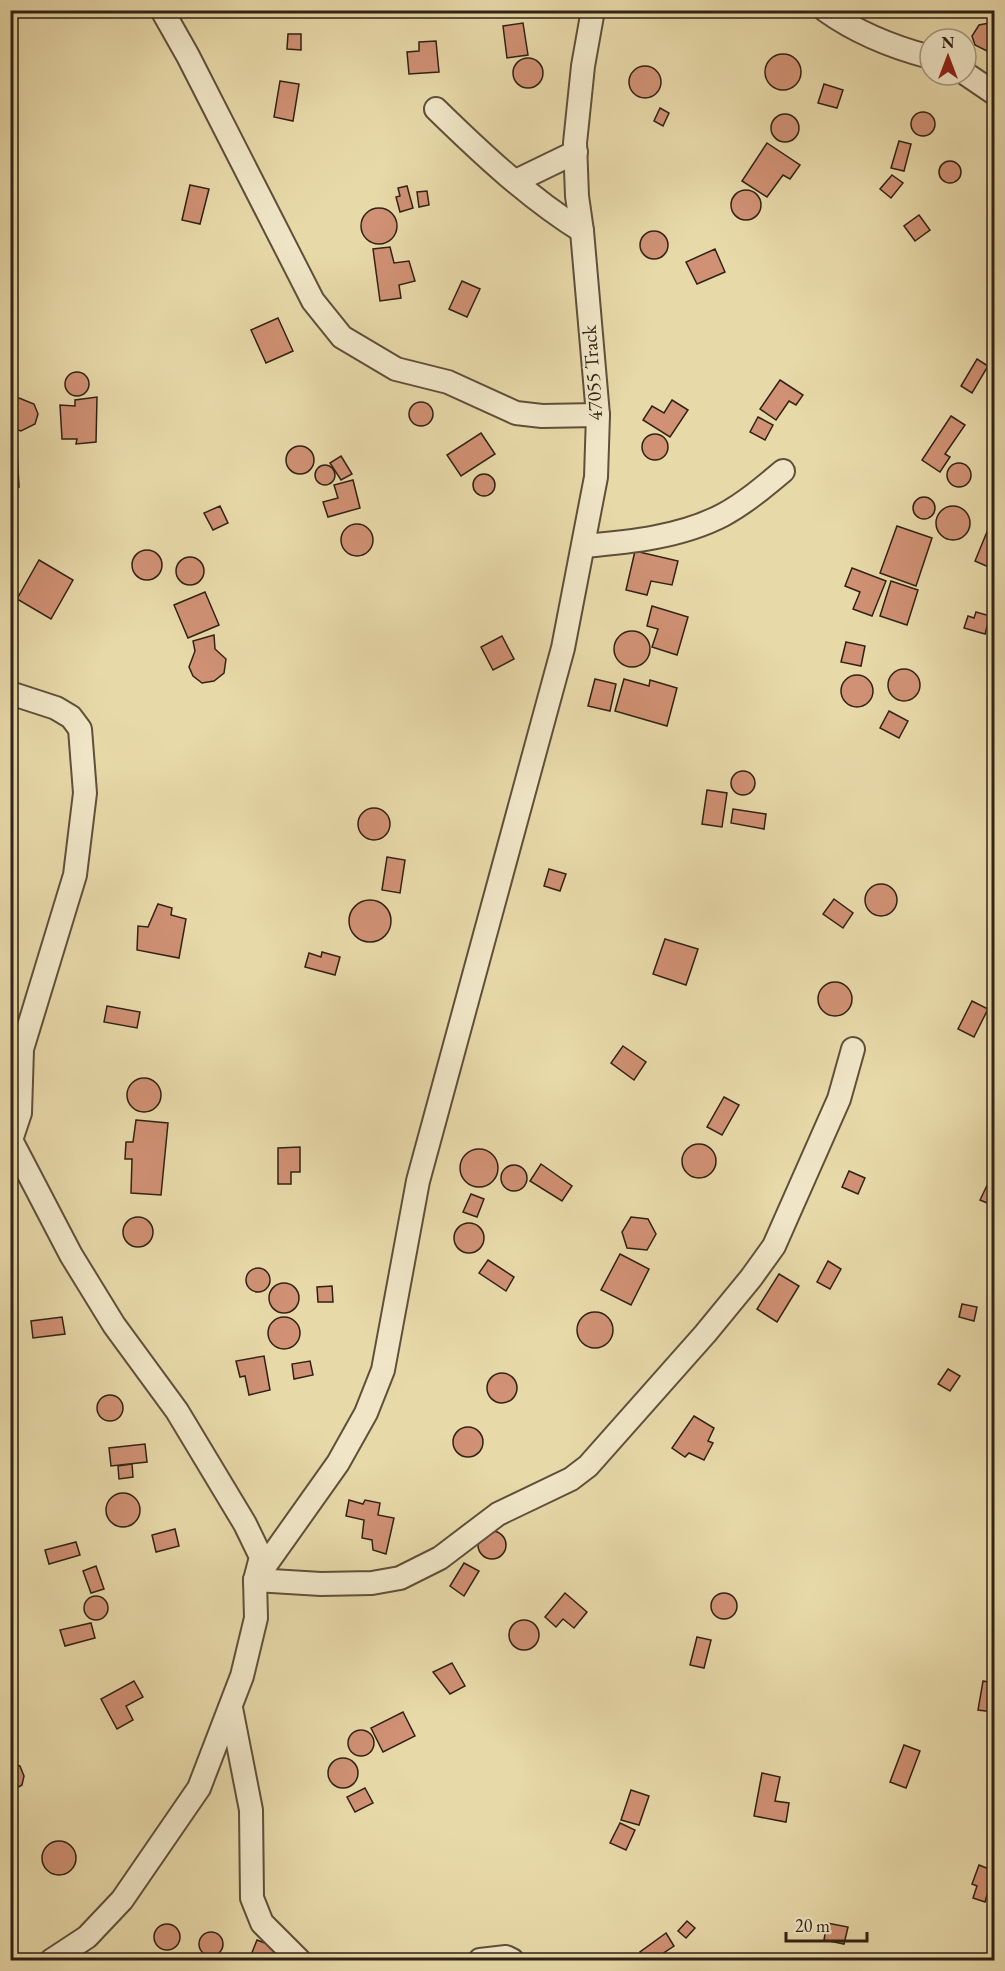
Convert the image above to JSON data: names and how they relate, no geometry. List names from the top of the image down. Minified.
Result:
{"streets":{"street":["47055 Track"]},"scale_bar":"20 m","north":"top"}
